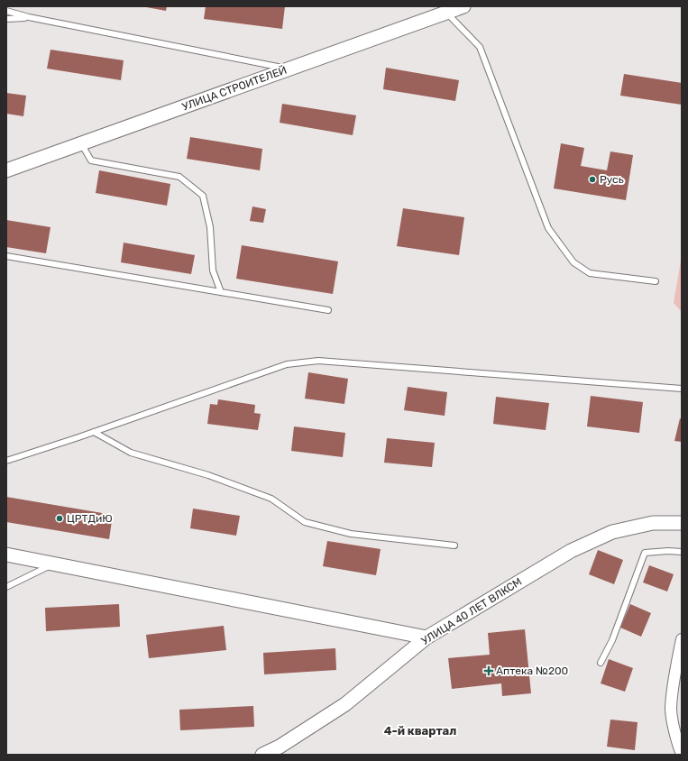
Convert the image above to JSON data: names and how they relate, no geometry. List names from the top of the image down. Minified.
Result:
{"streets":{"street":["УЛИЦА СТРОИТЕЛЕЙ","УЛИЦА 40 ЛЕТ ВЛКСМ"]},"districts":["4-й квартал"],"places":{"other":["Русь","ЦРТДиЮ"],"health":["Аптека №200"]}}
